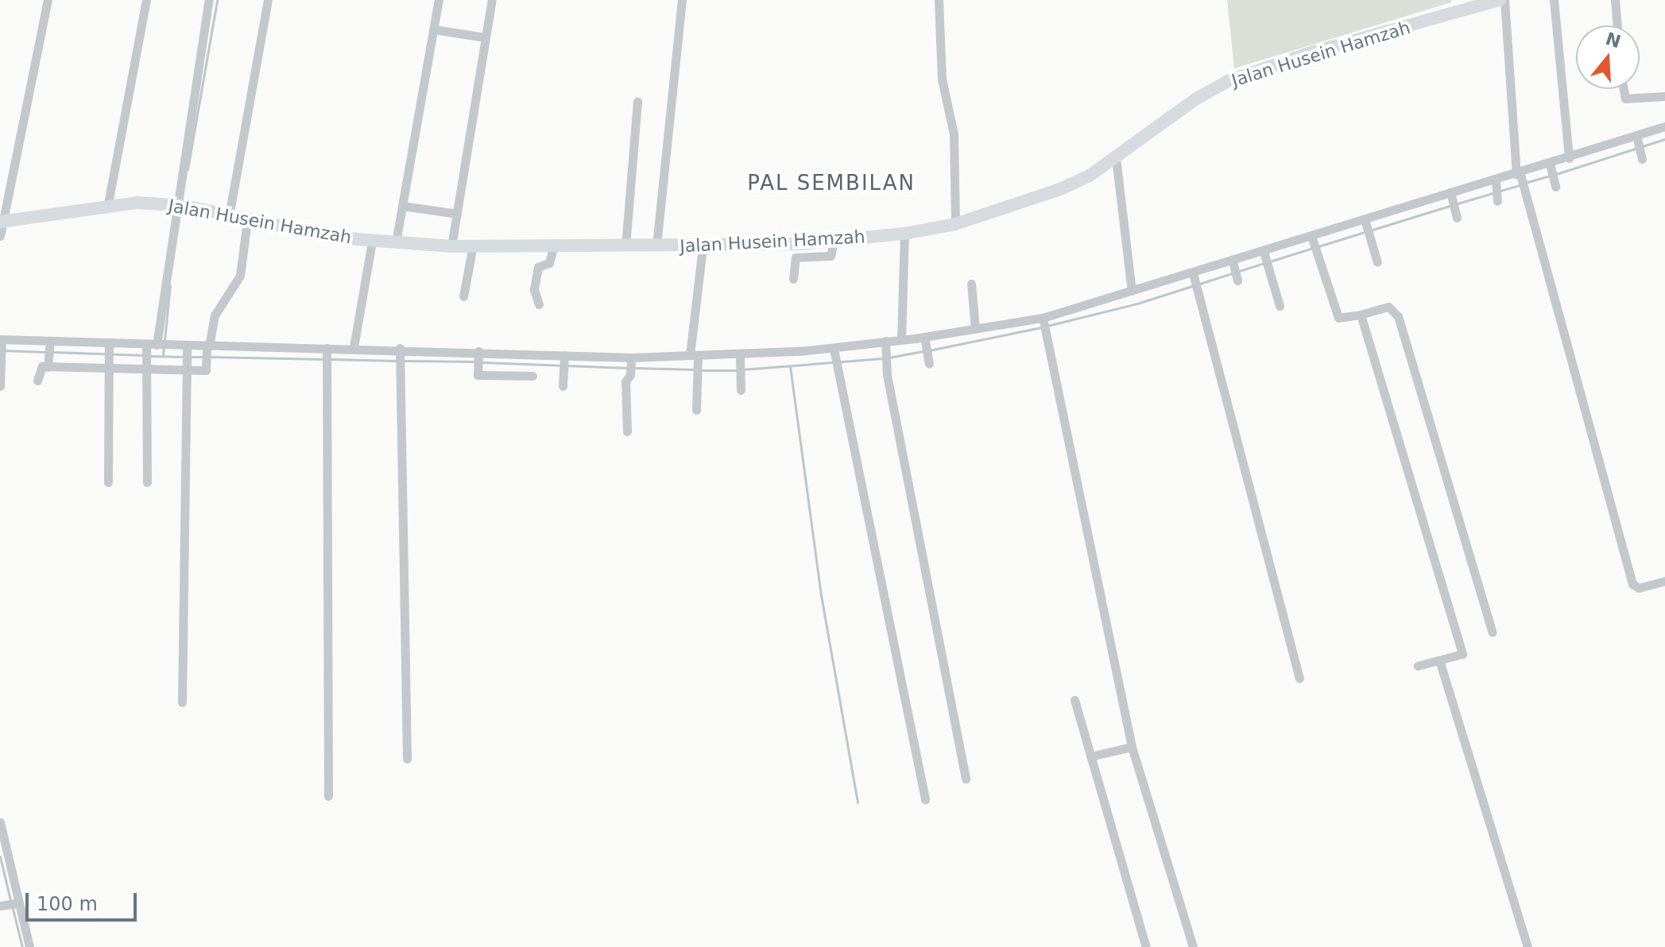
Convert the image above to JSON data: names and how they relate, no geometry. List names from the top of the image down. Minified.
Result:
{"streets":{"street":["Jalan Husein Hamzah"]},"districts":["PAL SEMBILAN"],"scale_bar":"100 m","north":"top"}
